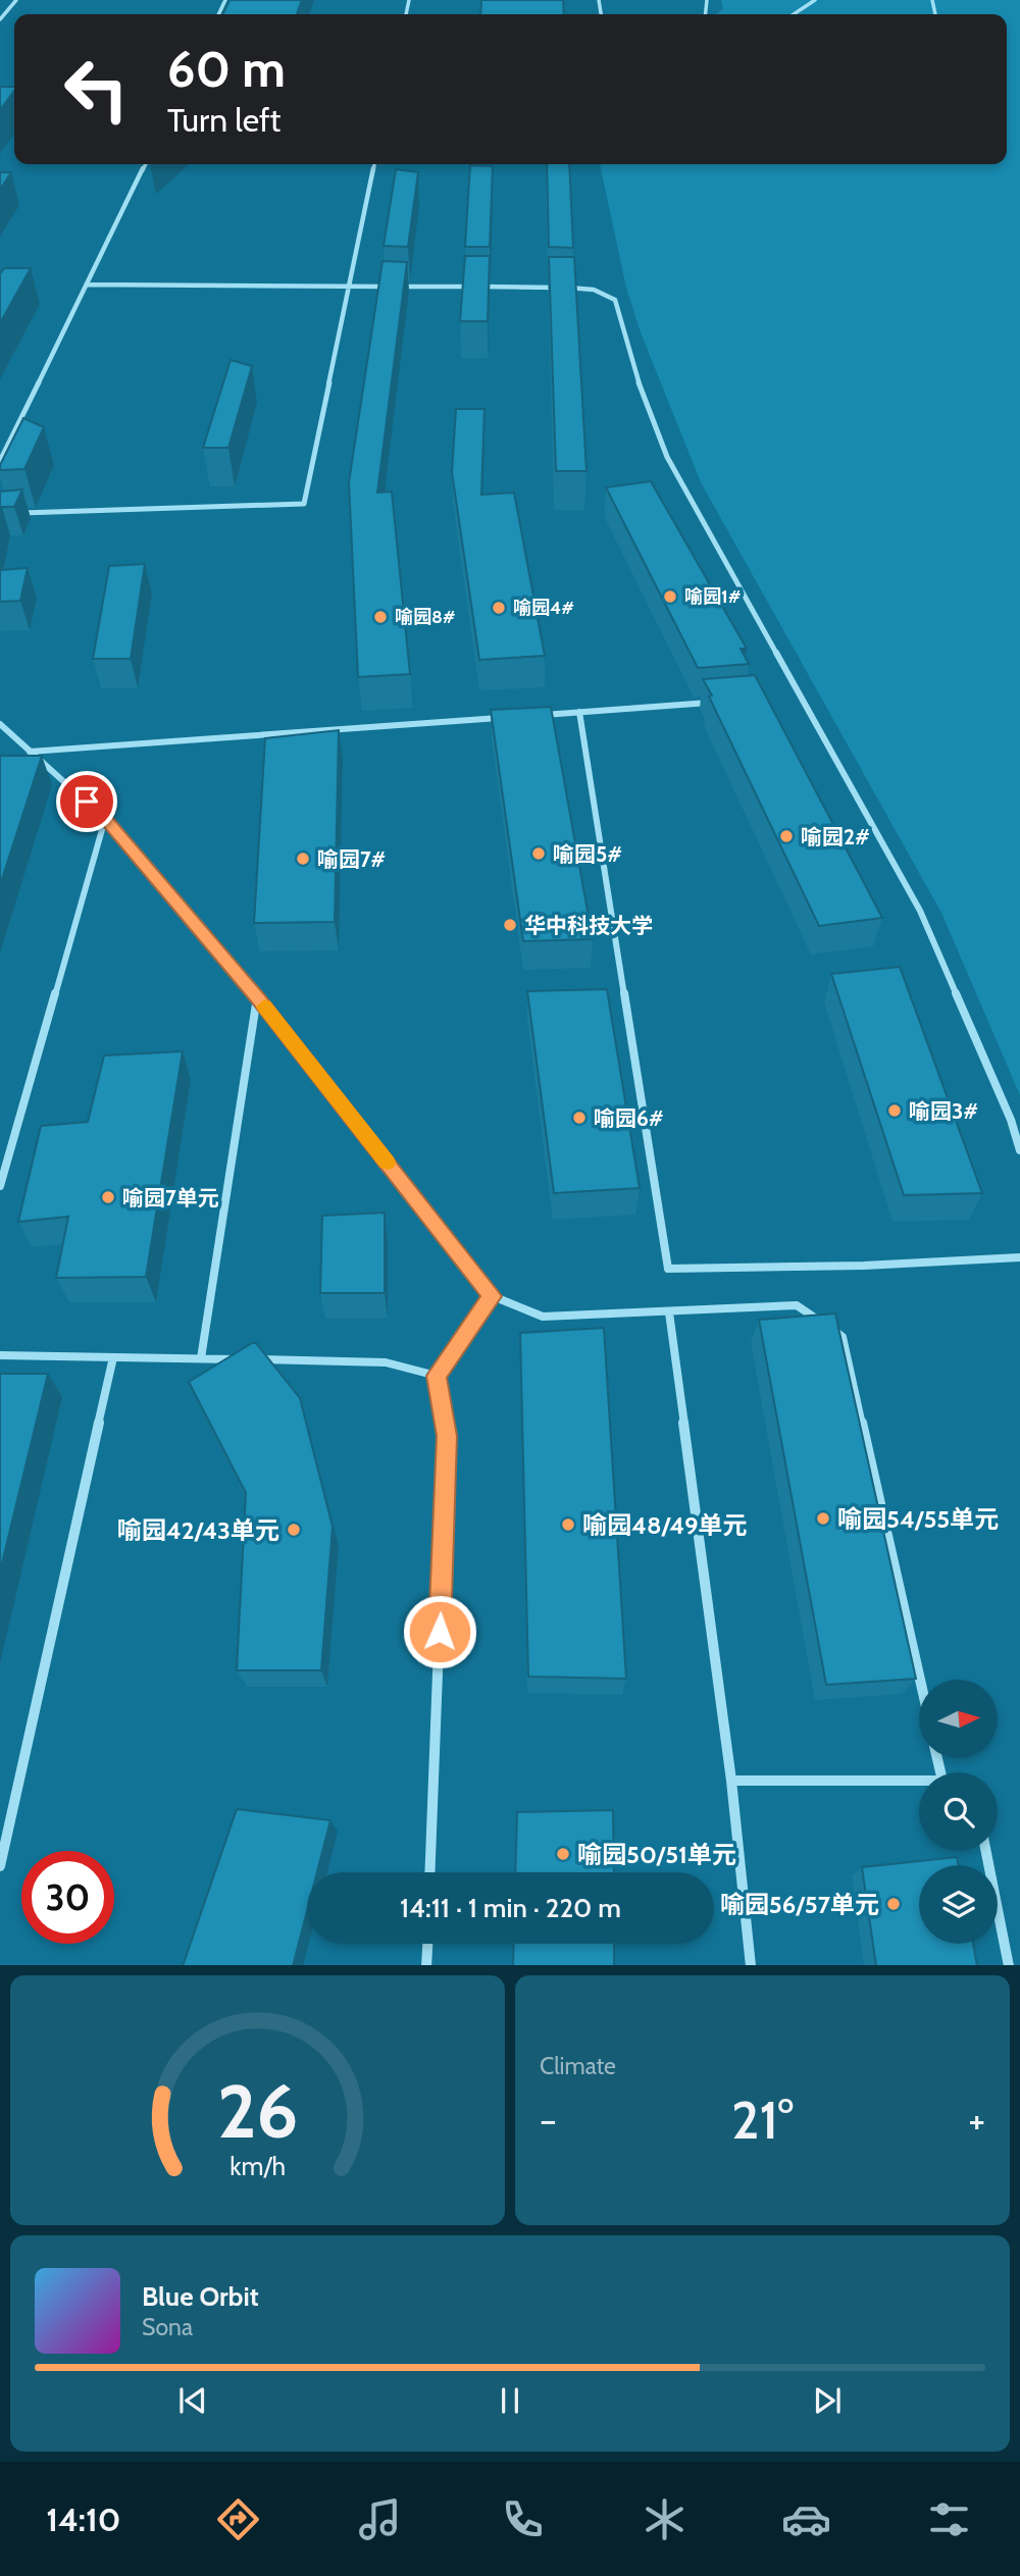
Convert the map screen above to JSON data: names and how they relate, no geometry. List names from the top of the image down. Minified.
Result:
{"places":["喻园1#","喻园4#","喻园8#","喻园2#","喻园5#","喻园7#","华中科技大学","喻园3#","喻园6#","喻园7单元","喻园54/55单元","喻园48/49单元","喻园42/43单元","喻园50/51单元","喻园56/57单元"],"north":"right","page":{"turn":["60 m","Turn left"],"limit":"30","trip":"14:11 · 1 min · 220 m","tile":"Climate","heat":["−","21°","+"],"song":["Blue Orbit","Sona"],"tabs":"14:10","gauge":["26","km/h"]}}
